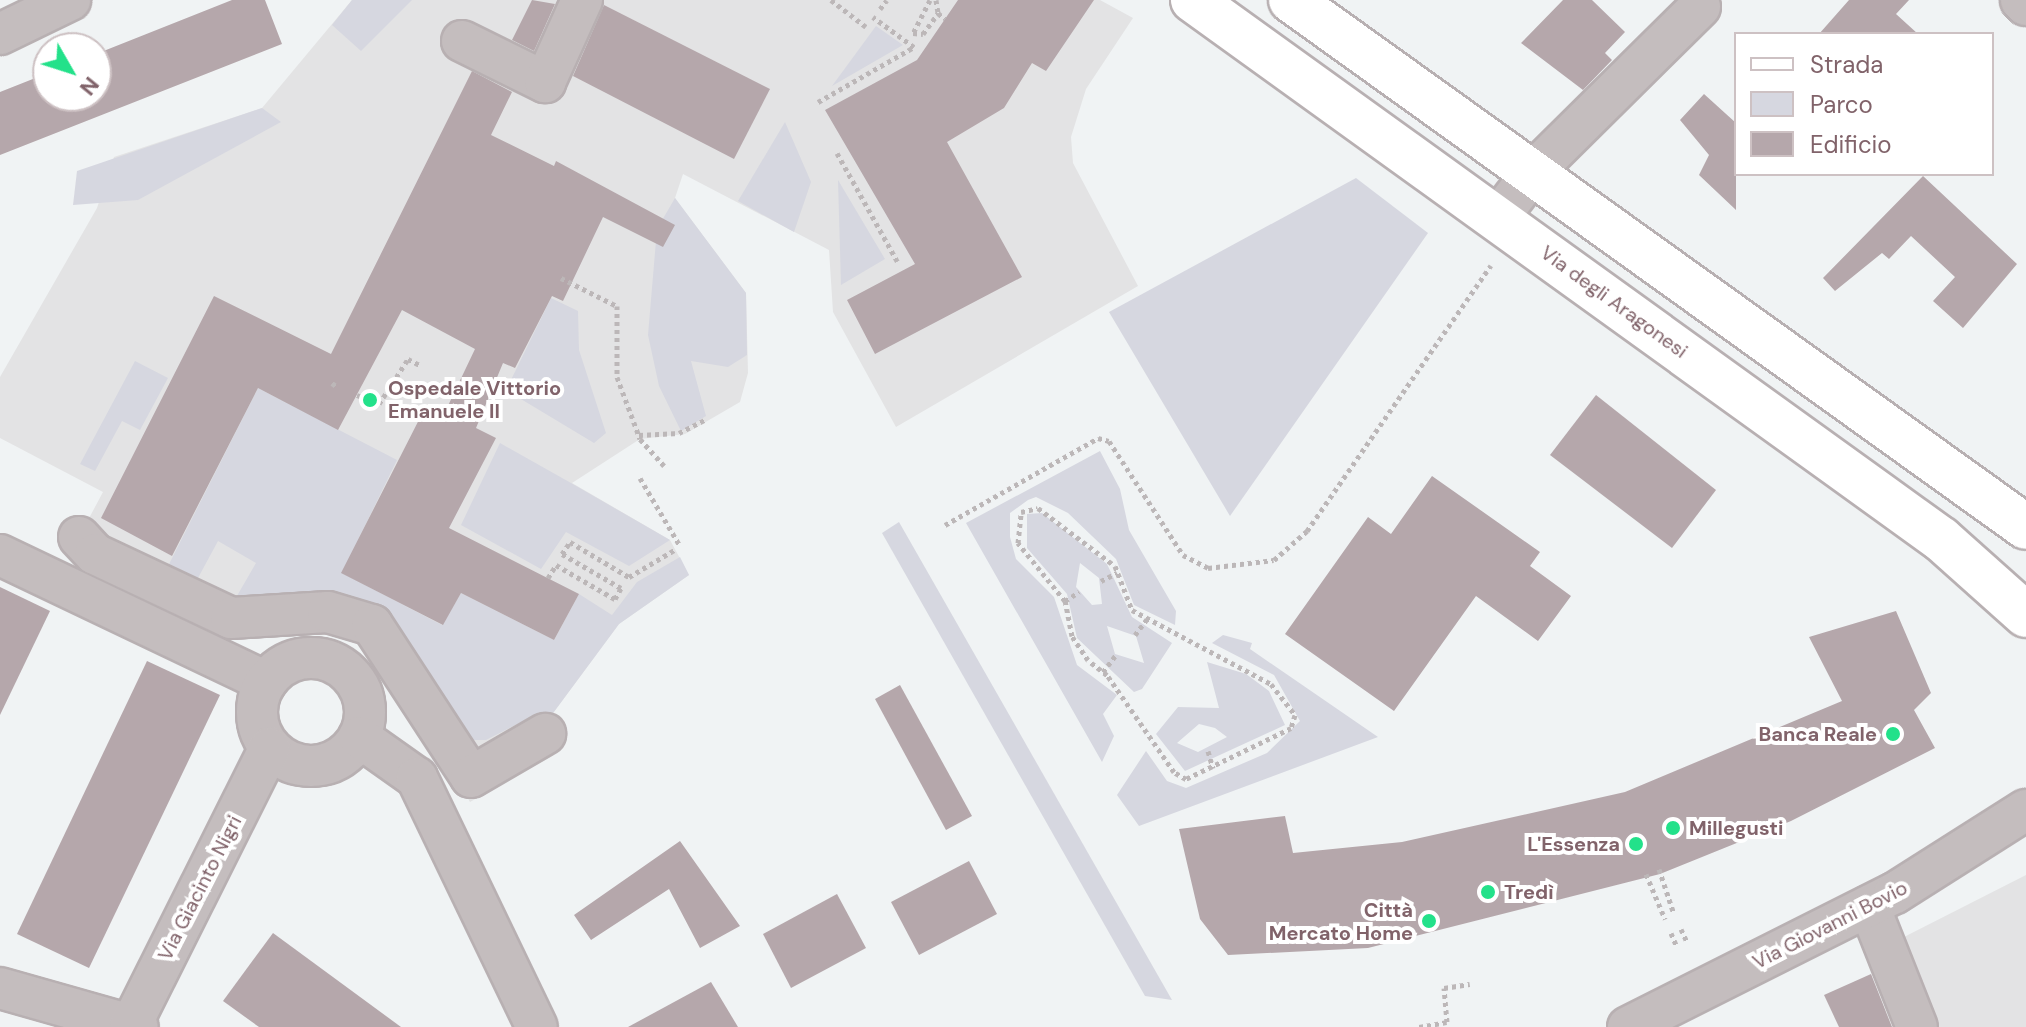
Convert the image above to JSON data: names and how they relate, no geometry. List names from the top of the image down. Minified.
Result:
{"streets":{"main road":["Via degli Aragonesi"],"street":["Via Giacinto Nigri","Via Giovanni Bovio"]},"places":["Ospedale Vittorio Emanuele II","Banca Reale","Millegusti","L'Essenza","Tredì","Città Mercato Home"],"legend":["Strada","Parco","Edificio"],"north":"bottom right"}
